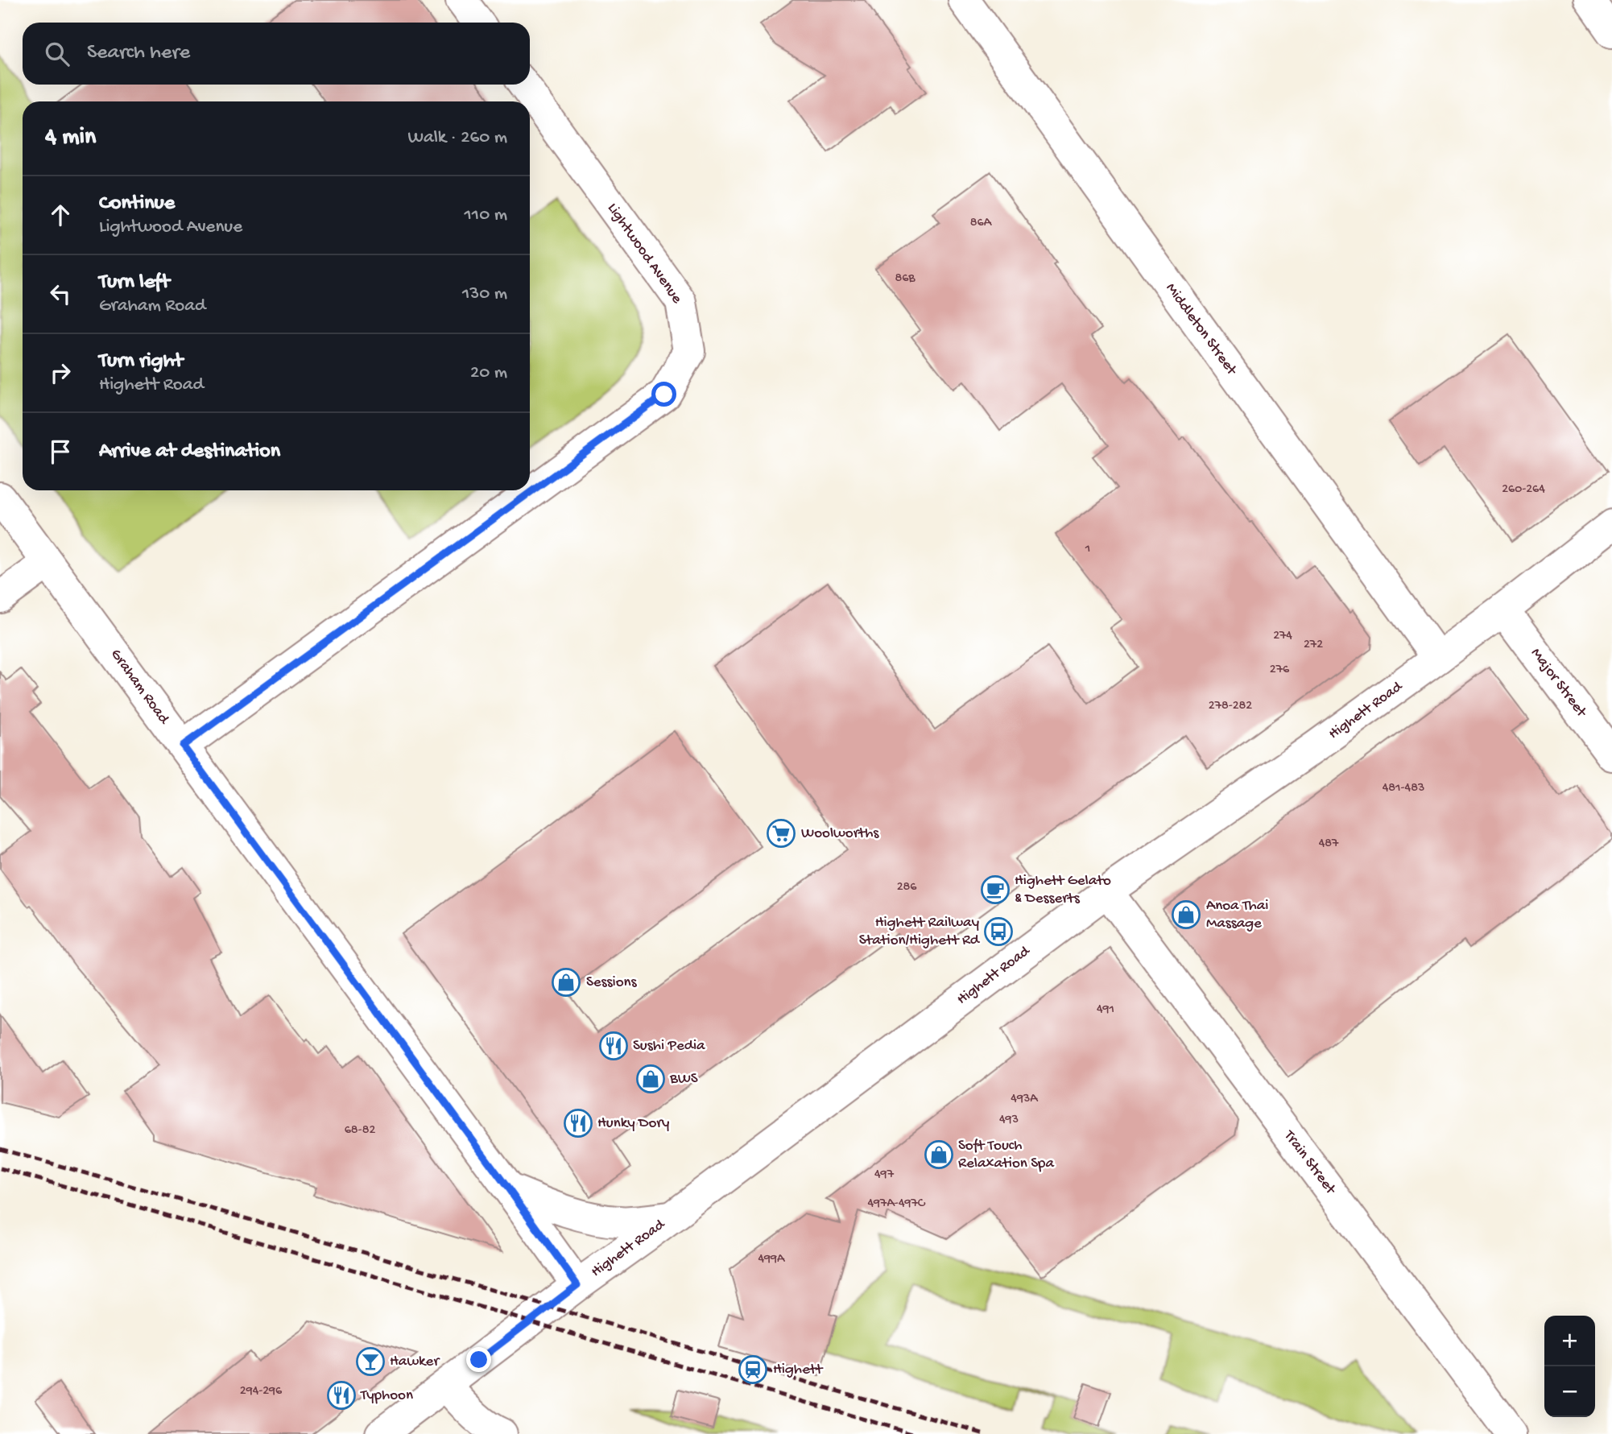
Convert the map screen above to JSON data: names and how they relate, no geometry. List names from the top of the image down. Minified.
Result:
{"streets":{"street":["Lightwood Avenue","Middleton Street","Major Street","Graham Road","Highett Road","Train Street"]},"crossings":[["Lightwood Avenue","Graham Road"],["Middleton Street","Highett Road"],["Major Street","Highett Road"],["Graham Road","Highett Road"],["Highett Road","Train Street"]],"places":{"supermarket":["Woolworths"],"cafe":["Highett Gelato & Desserts"],"shop":["Anoa Thai Massage","Sessions","BWS","Soft Touch Relaxation Spa"],"bus stop":["Highett Railway Station/Highett Rd"],"restaurant":["Sushi Pedia","Hunky Dory","Typhoon"],"bar":["Hawker"],"station":["Highett"]},"house_numbers":["86A","86B","260-264","1","274","272","276","278-282","481-483","487","286","491","493A","493","68-82","497","497A-497C","499A","294-296"],"page":{"search":"Search here","heading":["4 min","Walk · 260 m"],"list":[["Continue","Lightwood Avenue","110 m"],["Turn left","Graham Road","130 m"],["Turn right","Highett Road","20 m"],"Arrive at destination"],"map_buttons":["+","−"]}}
